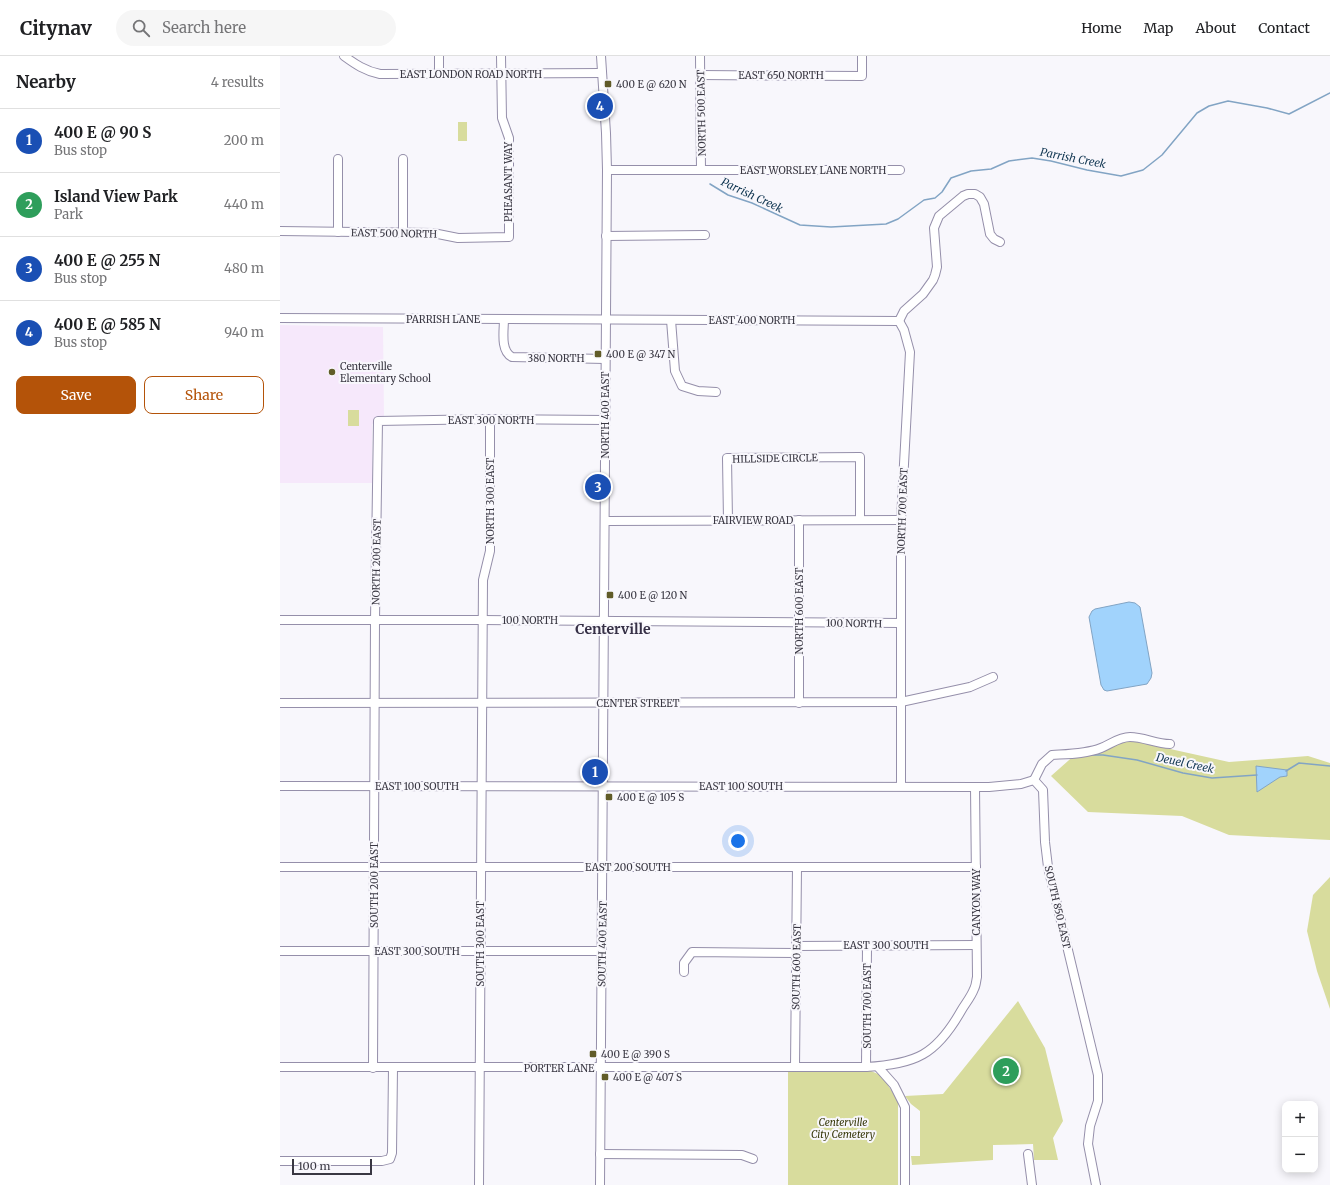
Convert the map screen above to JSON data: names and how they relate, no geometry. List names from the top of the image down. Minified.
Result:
{"streets":{"street":["EAST LONDON ROAD NORTH","EAST 650 NORTH","NORTH 500 EAST","EAST WORSLEY LANE NORTH","PHEASANT WAY","EAST 500 NORTH","PARRISH LANE","EAST 400 NORTH","380 NORTH","NORTH 400 EAST","EAST 300 NORTH","HILLSIDE CIRCLE","NORTH 300 EAST","NORTH 700 EAST","FAIRVIEW ROAD","NORTH 200 EAST","NORTH 600 EAST","100 NORTH","CENTER STREET","EAST 100 SOUTH","EAST 200 SOUTH","SOUTH 200 EAST","CANYON WAY","SOUTH 850 EAST","SOUTH 300 EAST","SOUTH 400 EAST","EAST 300 SOUTH","SOUTH 600 EAST","SOUTH 700 EAST","PORTER LANE"]},"crossings":[["EAST LONDON ROAD NORTH","PHEASANT WAY"],["EAST LONDON ROAD NORTH","NORTH 400 EAST"],["EAST 650 NORTH","NORTH 500 EAST"],["NORTH 500 EAST","EAST WORSLEY LANE NORTH"],["EAST WORSLEY LANE NORTH","NORTH 400 EAST"],["PHEASANT WAY","EAST 500 NORTH"],["PARRISH LANE","EAST 400 NORTH"],["PARRISH LANE","380 NORTH"],["PARRISH LANE","NORTH 400 EAST"],["EAST 400 NORTH","NORTH 400 EAST"],["EAST 400 NORTH","NORTH 700 EAST"],["380 NORTH","NORTH 400 EAST"],["NORTH 400 EAST","EAST 300 NORTH"],["NORTH 400 EAST","FAIRVIEW ROAD"],["NORTH 400 EAST","100 NORTH"],["NORTH 400 EAST","CENTER STREET"],["NORTH 400 EAST","SOUTH 400 EAST"],["EAST 300 NORTH","NORTH 300 EAST"],["EAST 300 NORTH","NORTH 200 EAST"],["HILLSIDE CIRCLE","FAIRVIEW ROAD"],["NORTH 300 EAST","100 NORTH"],["NORTH 300 EAST","CENTER STREET"],["NORTH 300 EAST","SOUTH 300 EAST"],["NORTH 700 EAST","FAIRVIEW ROAD"],["NORTH 700 EAST","100 NORTH"],["NORTH 700 EAST","CENTER STREET"],["FAIRVIEW ROAD","NORTH 600 EAST"],["NORTH 200 EAST","100 NORTH"],["NORTH 200 EAST","CENTER STREET"],["NORTH 200 EAST","SOUTH 200 EAST"],["NORTH 600 EAST","100 NORTH"],["NORTH 600 EAST","CENTER STREET"],["CENTER STREET","SOUTH 200 EAST"],["CENTER STREET","SOUTH 300 EAST"],["CENTER STREET","SOUTH 400 EAST"],["EAST 100 SOUTH","SOUTH 200 EAST"],["EAST 100 SOUTH","CANYON WAY"],["EAST 100 SOUTH","SOUTH 850 EAST"],["EAST 100 SOUTH","SOUTH 300 EAST"],["EAST 100 SOUTH","SOUTH 400 EAST"],["EAST 200 SOUTH","SOUTH 200 EAST"],["EAST 200 SOUTH","CANYON WAY"],["EAST 200 SOUTH","SOUTH 300 EAST"],["EAST 200 SOUTH","SOUTH 400 EAST"],["EAST 200 SOUTH","SOUTH 600 EAST"],["SOUTH 200 EAST","EAST 300 SOUTH"],["SOUTH 200 EAST","PORTER LANE"],["CANYON WAY","EAST 300 SOUTH"],["CANYON WAY","PORTER LANE"],["SOUTH 300 EAST","EAST 300 SOUTH"],["SOUTH 300 EAST","PORTER LANE"],["SOUTH 400 EAST","EAST 300 SOUTH"],["SOUTH 400 EAST","PORTER LANE"],["EAST 300 SOUTH","SOUTH 600 EAST"],["EAST 300 SOUTH","SOUTH 700 EAST"],["SOUTH 600 EAST","PORTER LANE"],["SOUTH 700 EAST","PORTER LANE"]],"districts":["Centerville"],"water":["Parrish Creek","Deuel Creek"],"parks":["Centerville City Cemetery"],"places":{"transit":["400 E @ 620 N","400 E @ 347 N","400 E @ 120 N","400 E @ 105 S","400 E @ 390 S","400 E @ 407 S"],"other":["Centerville Elementary School"]},"scale_bar":"100 m","page":{"header":"Citynav","search":"Search here","nav":["Home","Map","About","Contact"],"heading":["Nearby","4 results"],"pins":["4","3","1","2"],"list":[{"mark":"1","name":"400 E @ 90 S","note":"Bus stop","value":"200 m"},{"mark":"2","name":"Island View Park","note":"Park","value":"440 m"},{"mark":"3","name":"400 E @ 255 N","note":"Bus stop","value":"480 m"},{"mark":"4","name":"400 E @ 585 N","note":"Bus stop","value":"940 m"}],"buttons":["Save","Share"],"map_buttons":["+","−"],"scale":"100 m"}}
